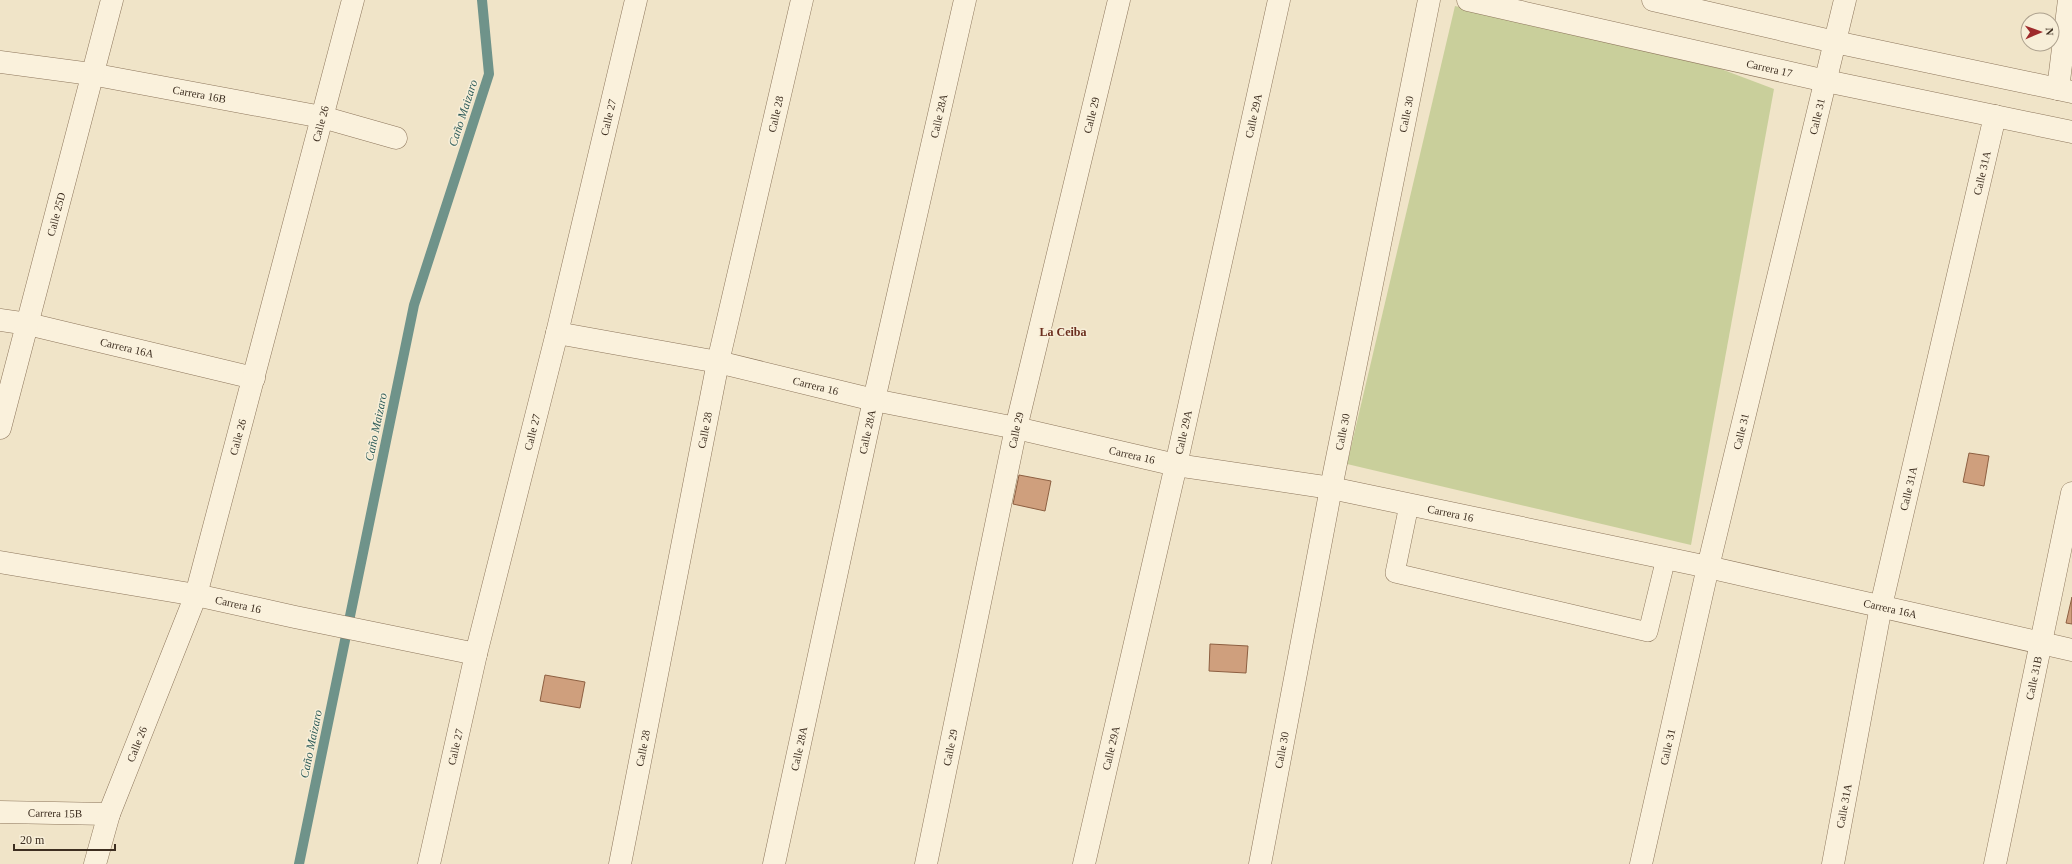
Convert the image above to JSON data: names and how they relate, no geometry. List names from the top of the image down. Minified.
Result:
{"streets":{"street":["Carrera 17","Carrera 16B","Calle 28","Calle 30","Calle 28A","Calle 29","Calle 29A","Calle 27","Calle 31","Calle 26","Calle 31A","Calle 25D","Carrera 16A","Carrera 16","Calle 31B","Carrera 15B"]},"crossings":[["Carrera 17","Calle 31"],["Carrera 17","Calle 31A"],["Carrera 16B","Calle 26"],["Carrera 16B","Calle 25D"],["Calle 28","Carrera 16"],["Calle 30","Carrera 16"],["Calle 28A","Carrera 16"],["Calle 29","Carrera 16"],["Calle 29A","Carrera 16"],["Calle 27","Carrera 16"],["Calle 31","Carrera 16A"],["Calle 31","Carrera 16"],["Calle 26","Carrera 16A"],["Calle 26","Carrera 16"],["Calle 26","Carrera 15B"],["Calle 31A","Carrera 16A"],["Calle 25D","Carrera 16A"],["Carrera 16A","Carrera 16"],["Carrera 16A","Calle 31B"]],"districts":["La Ceiba"],"water":["Caño Maizaro"],"scale_bar":"20 m","north":"right"}
